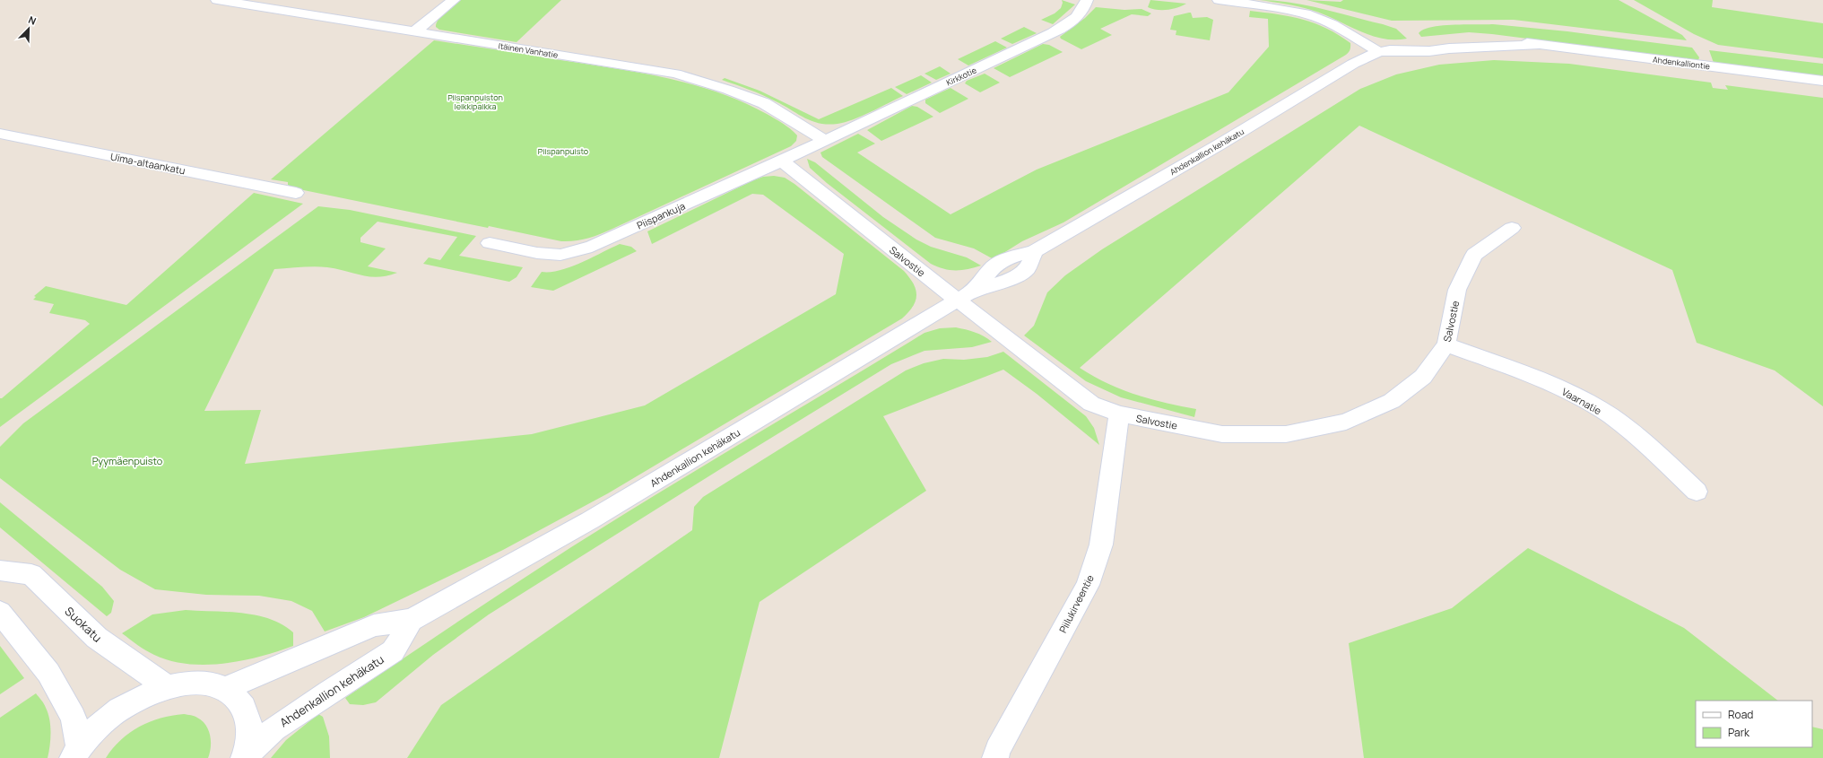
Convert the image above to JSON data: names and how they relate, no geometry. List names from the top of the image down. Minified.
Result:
{"streets":{"street":["Itäinen Vanhatie","Ahdenkalliontie","Kirkkotie","Ahdenkallion kehäkatu","Uima-altaankatu","Piispankuja","Salvostie","Vaarnatie","Piilukirveentie","Suokatu"]},"crossings":[["Itäinen Vanhatie","Kirkkotie"],["Itäinen Vanhatie","Piispankuja"],["Ahdenkalliontie","Ahdenkallion kehäkatu"],["Kirkkotie","Piispankuja"],["Ahdenkallion kehäkatu","Salvostie"],["Piispankuja","Salvostie"],["Salvostie","Vaarnatie"],["Salvostie","Piilukirveentie"]],"parks":["Piispanpuiston leikkipaikka","Piispanpuisto","Pyymäenpuisto"],"legend":["Road","Park"],"north":"top right"}
